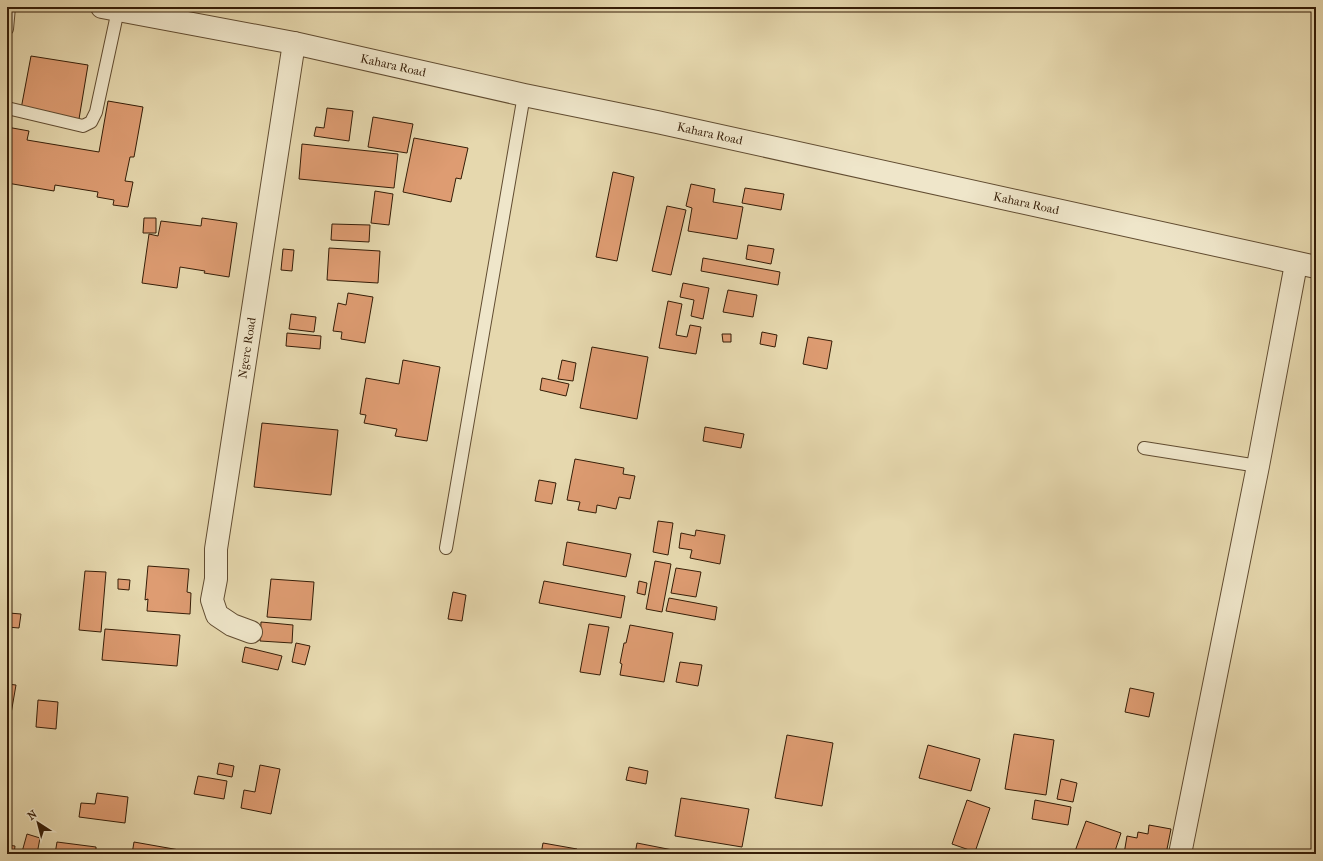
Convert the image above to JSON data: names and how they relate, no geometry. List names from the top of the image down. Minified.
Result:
{"streets":{"street":["Kahara Road","Ngere Road"]},"crossings":[["Kahara Road","Ngere Road"]],"north":"top left"}
